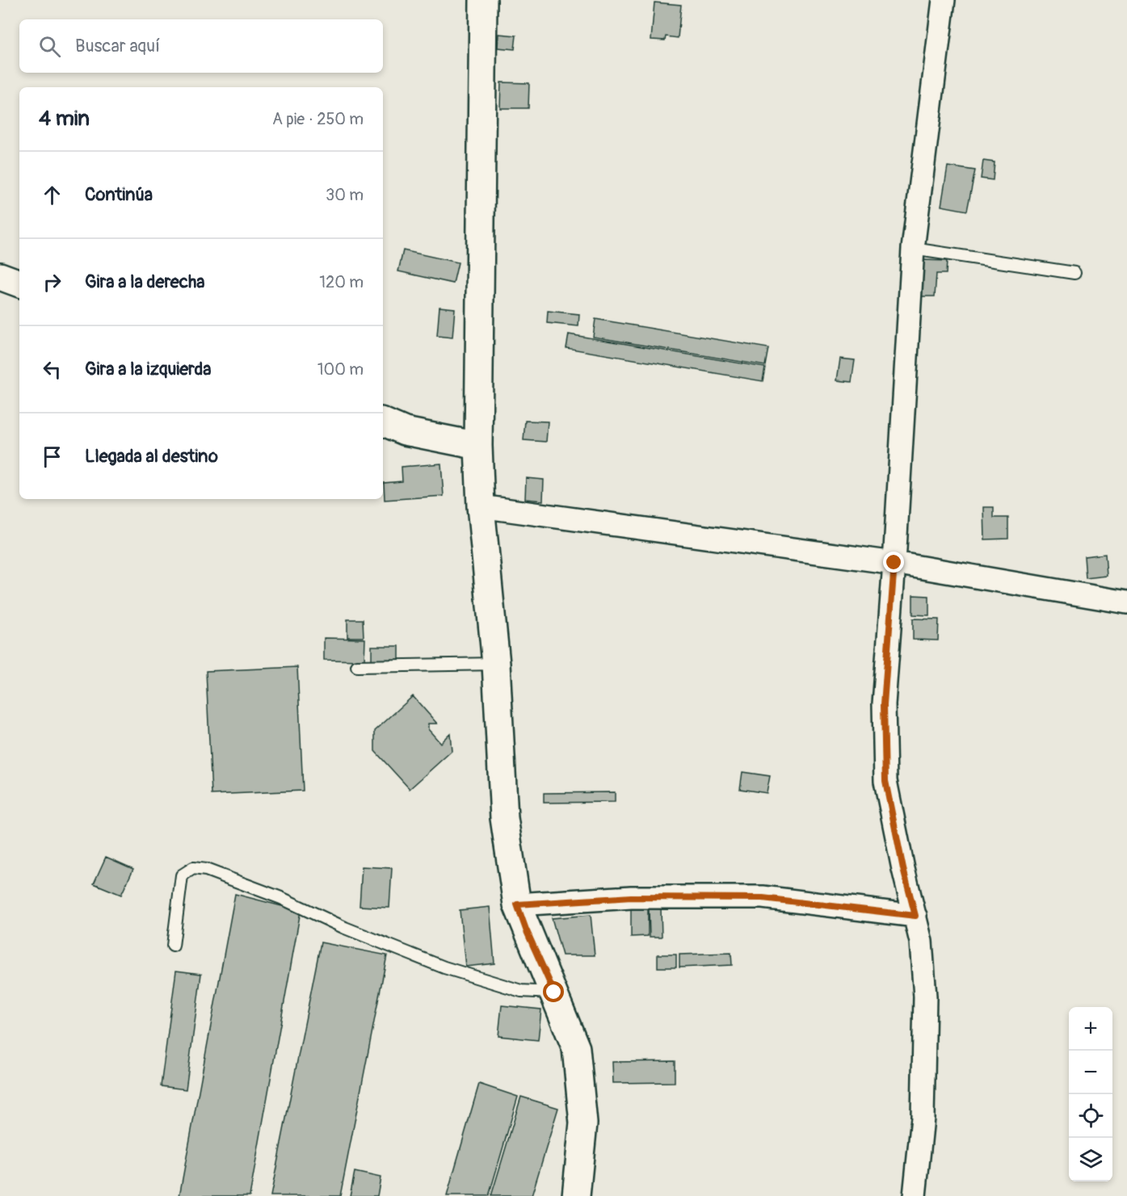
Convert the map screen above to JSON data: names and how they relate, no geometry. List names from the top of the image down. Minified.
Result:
{"page":{"search":"Buscar aquí","heading":["4 min","A pie · 250 m"],"list":[["Continúa","30 m"],["Gira a la derecha","120 m"],["Gira a la izquierda","100 m"],"Llegada al destino"],"map_buttons":["+","−"]}}
